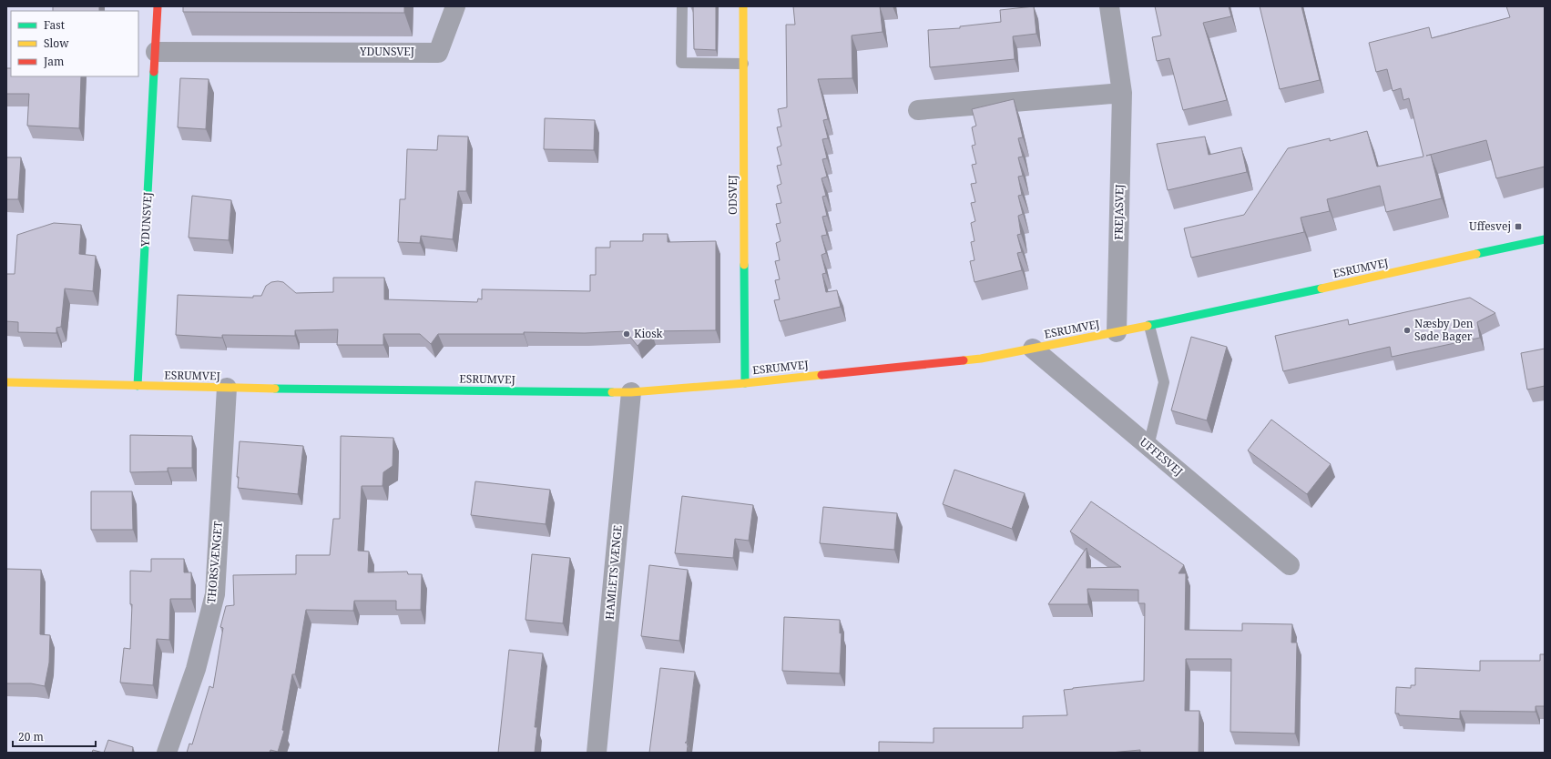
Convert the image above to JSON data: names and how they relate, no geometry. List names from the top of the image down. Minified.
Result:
{"streets":{"street":["YDUNSVEJ","ODSVEJ","FREJASVEJ","ESRUMVEJ","UFFESVEJ","THORSVÆNGET","HAMLETS VÆNGE"]},"crossings":[["YDUNSVEJ","ESRUMVEJ"],["ODSVEJ","ESRUMVEJ"],["FREJASVEJ","ESRUMVEJ"],["ESRUMVEJ","UFFESVEJ"],["ESRUMVEJ","THORSVÆNGET"],["ESRUMVEJ","HAMLETS VÆNGE"]],"places":{"transit":["Uffesvej"],"other":["Næsby Den Søde Bager","Kiosk"]},"legend":["Fast","Slow","Jam"],"scale_bar":"20 m"}
